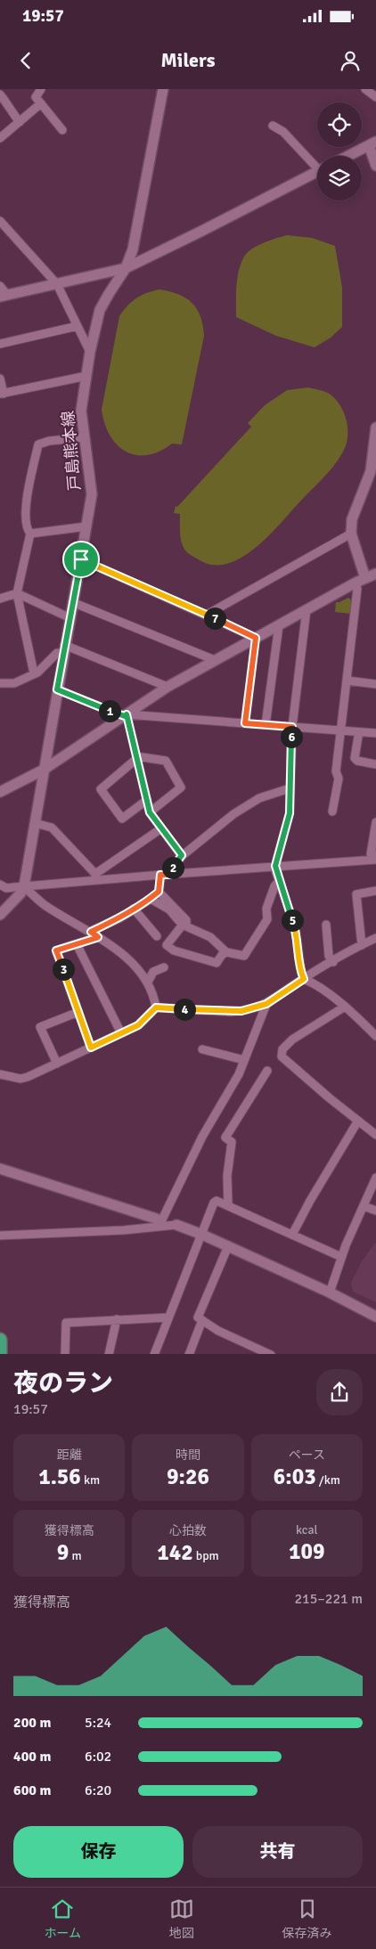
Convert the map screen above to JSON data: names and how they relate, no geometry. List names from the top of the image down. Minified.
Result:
{"streets":{"street":["戸島熊本線"]},"page":{"status":"19:57","header":"Milers","pins":["7","1","6","2","5","3","4"],"heading":["夜のラン","19:57"],"stats":[["距離","1.56 km"],["時間","9:26"],["ペース","6:03 /km"],["獲得標高","9 m"],["心拍数","142 bpm"],["kcal","109"]],"chart":["獲得標高","215–221 m"],"list":[{"name":"200 m","note":"5:24"},{"name":"400 m","note":"6:02"},{"name":"600 m","note":"6:20"}],"buttons":["保存","共有"],"tabs":["ホーム","地図","保存済み"]}}
